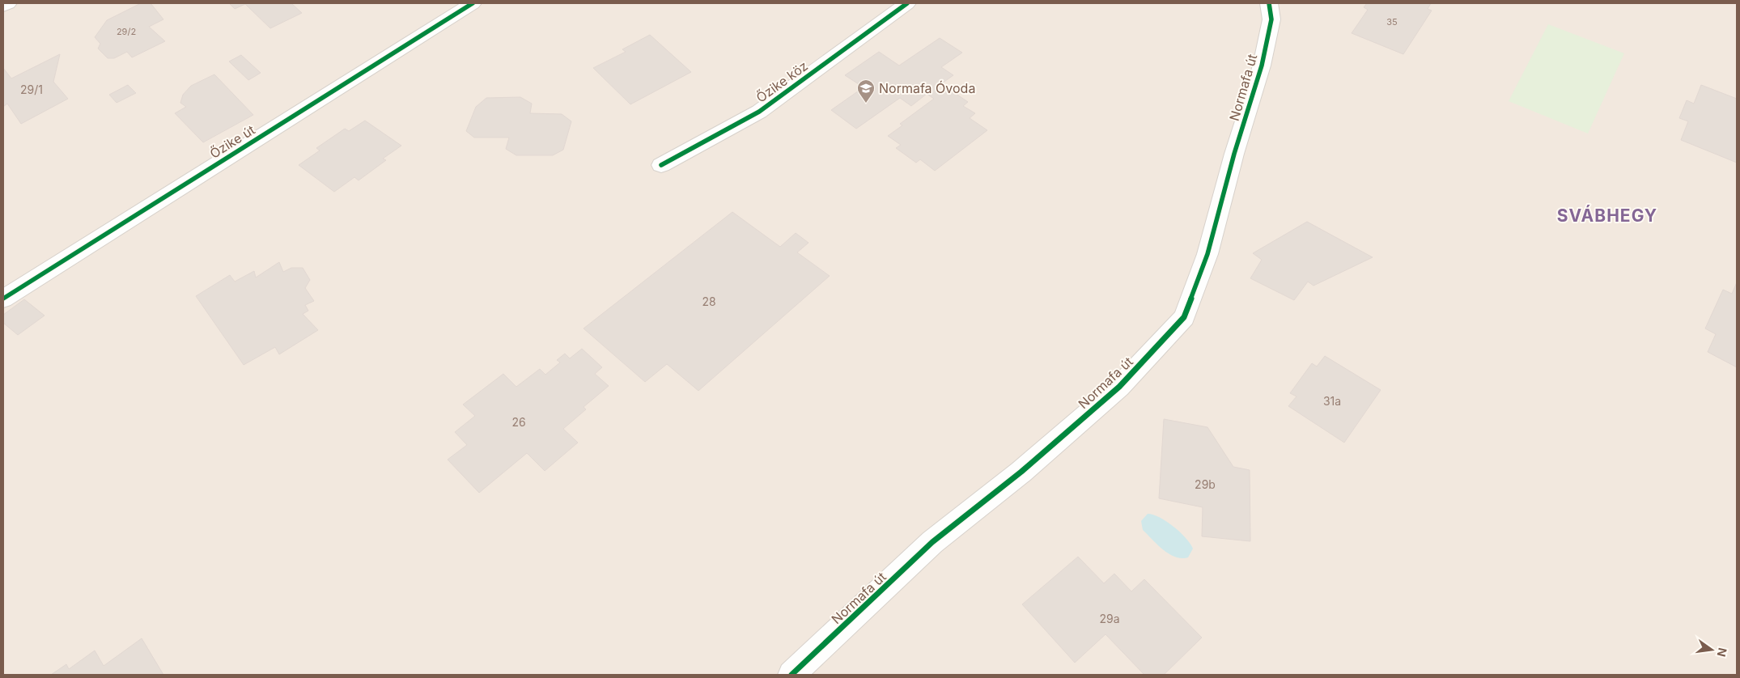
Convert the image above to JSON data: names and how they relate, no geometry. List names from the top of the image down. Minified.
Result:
{"streets":{"street":["Őzike köz","Normafa út","Őzike út"]},"districts":["SVÁBHEGY"],"places":{"school or university":["Normafa Óvoda"]},"house_numbers":["35","29/2","29/1","28","31a","26","29b","29a"],"north":"right"}
